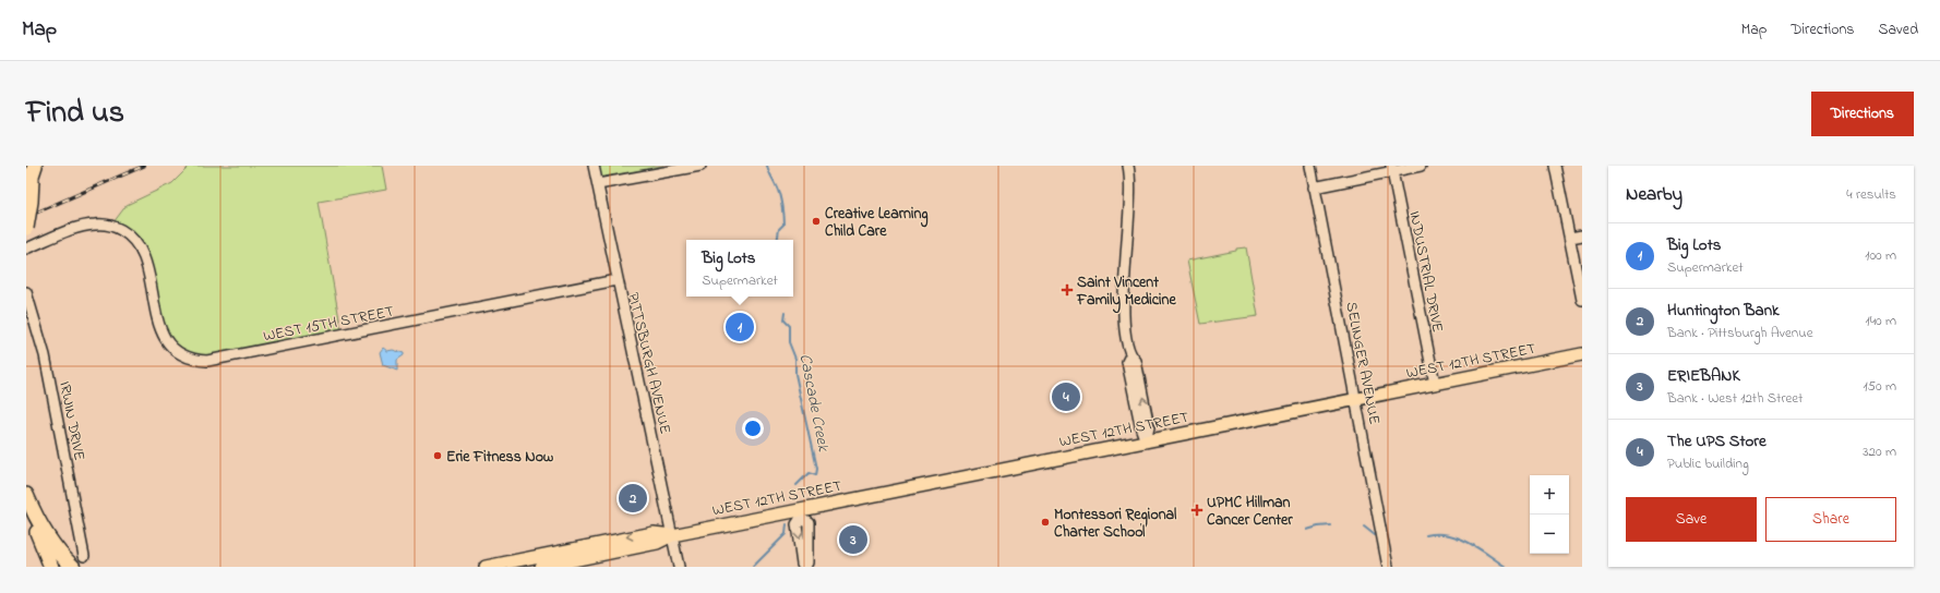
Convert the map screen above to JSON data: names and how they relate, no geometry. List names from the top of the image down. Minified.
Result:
{"streets":{"main road":["WEST 12TH STREET"],"street":["INDUSTRIAL DRIVE","WEST 15TH STREET","PITTSBURGH AVENUE","SELINGER AVENUE","IRWIN DRIVE"]},"crossings":[["INDUSTRIAL DRIVE","WEST 12TH STREET"],["WEST 15TH STREET","PITTSBURGH AVENUE"],["WEST 12TH STREET","PITTSBURGH AVENUE"],["WEST 12TH STREET","SELINGER AVENUE"]],"water":["Cascade Creek"],"places":{"other":["Creative Learning Child Care","Erie Fitness Now","Montessori Regional Charter School"],"health":["Saint Vincent Family Medicine","UPMC Hillman Cancer Center"]},"page":{"header":"Map","nav":["Map","Directions","Saved"],"title":"Find us","buttons":["Directions",["Save","Share"]],"heading":["Nearby","4 results"],"list":[{"mark":"1","name":"Big Lots","note":"Supermarket","value":"100 m"},{"mark":"2","name":"Huntington Bank","note":"Bank · Pittsburgh Avenue","value":"140 m"},{"mark":"3","name":"ERIEBANK","note":"Bank · West 12th Street","value":"150 m"},{"mark":"4","name":"The UPS Store","note":"Public building","value":"320 m"}],"popup":["Big Lots","Supermarket"],"pins":["1","4","2","3"],"map_buttons":["+","−"]}}
